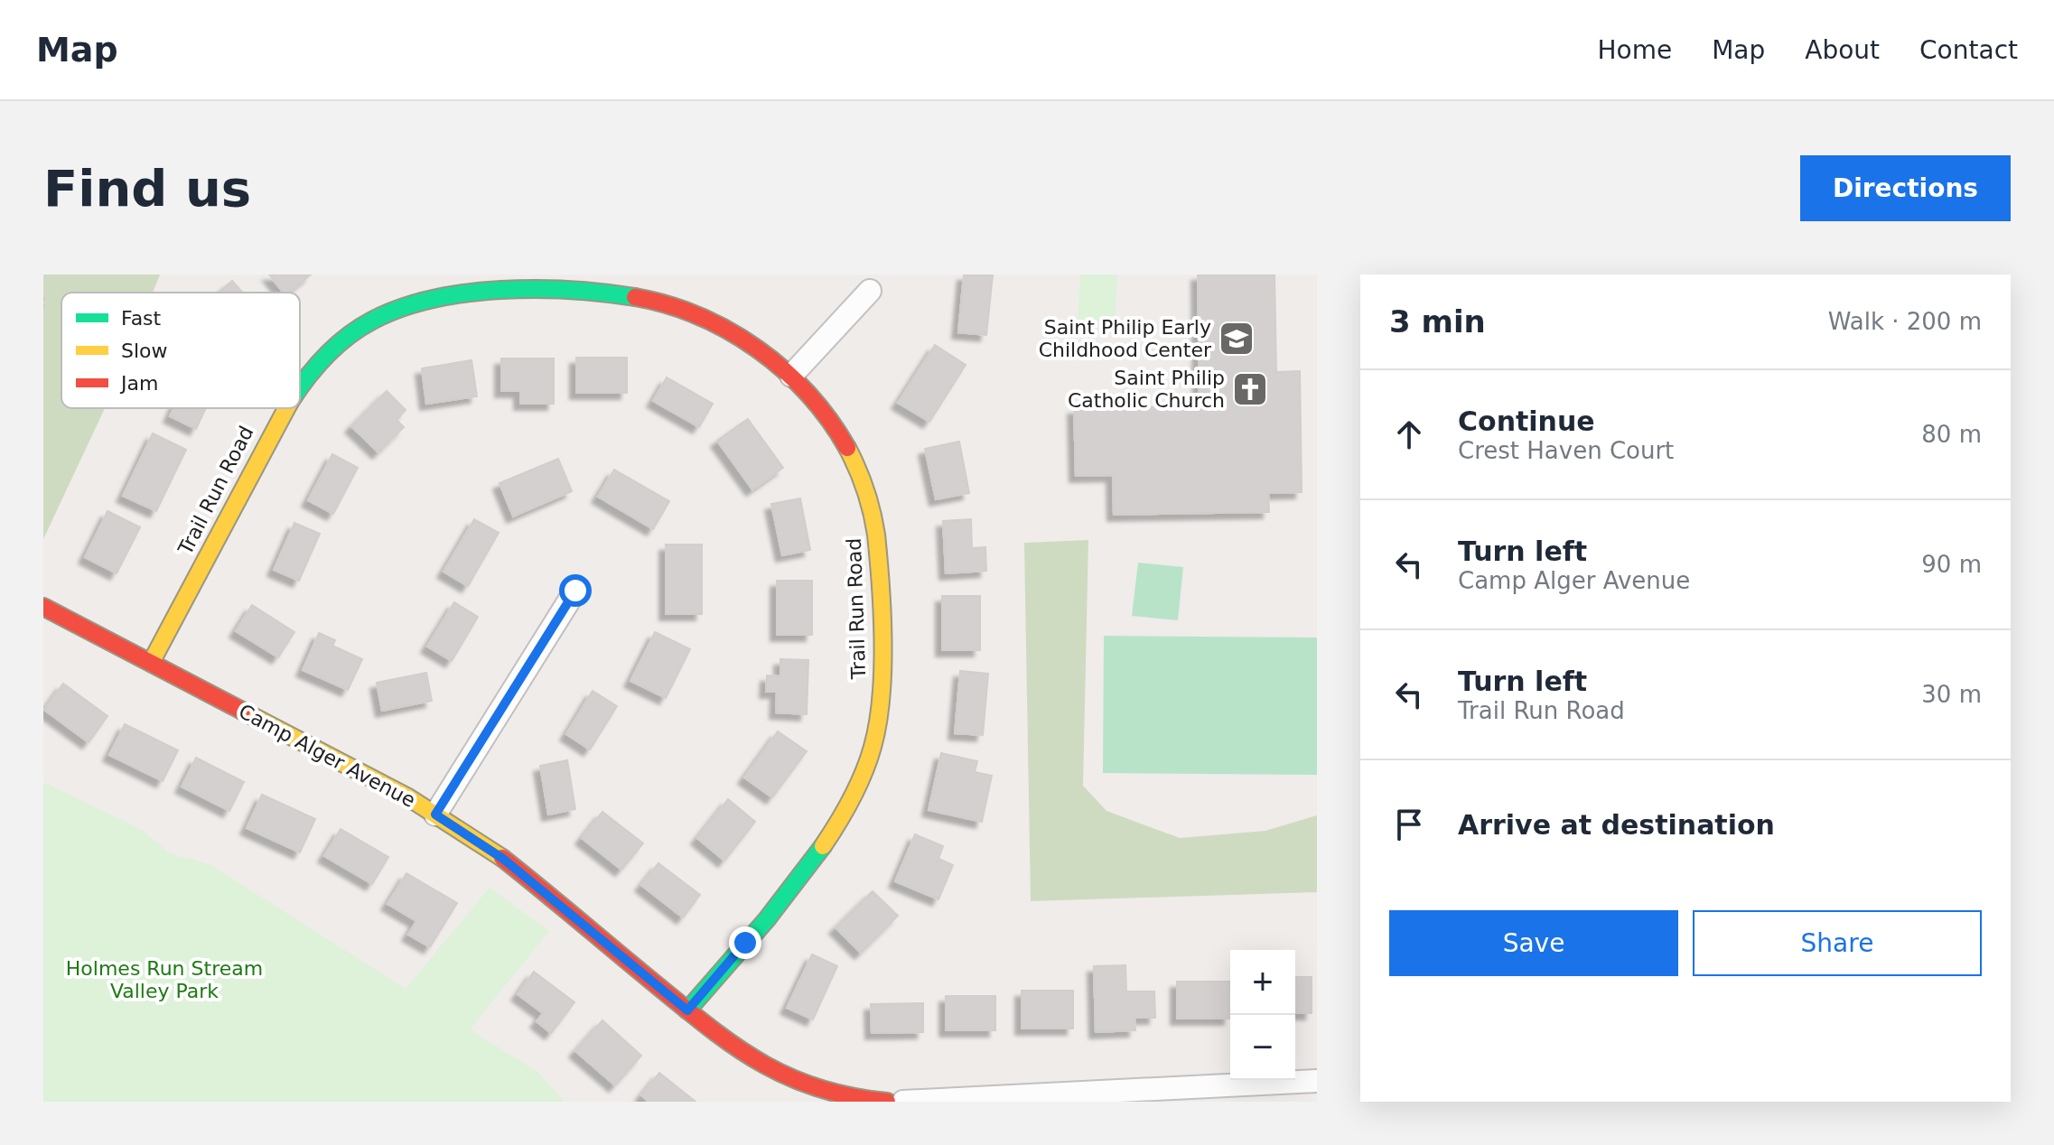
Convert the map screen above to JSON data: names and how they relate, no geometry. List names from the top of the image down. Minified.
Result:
{"streets":{"street":["Trail Run Road","Camp Alger Avenue"]},"crossings":[["Trail Run Road","Camp Alger Avenue"]],"parks":["Holmes Run Stream Valley Park"],"places":{"school or university":["Saint Philip Early Childhood Center"],"church":["Saint Philip Catholic Church"]},"legend":["Fast","Slow","Jam"],"page":{"header":"Map","nav":["Home","Map","About","Contact"],"buttons":["Directions",["Save","Share"]],"title":"Find us","heading":["3 min","Walk · 200 m"],"list":[["Continue","Crest Haven Court","80 m"],["Turn left","Camp Alger Avenue","90 m"],["Turn left","Trail Run Road","30 m"],"Arrive at destination"],"map_buttons":["+","−"]}}
